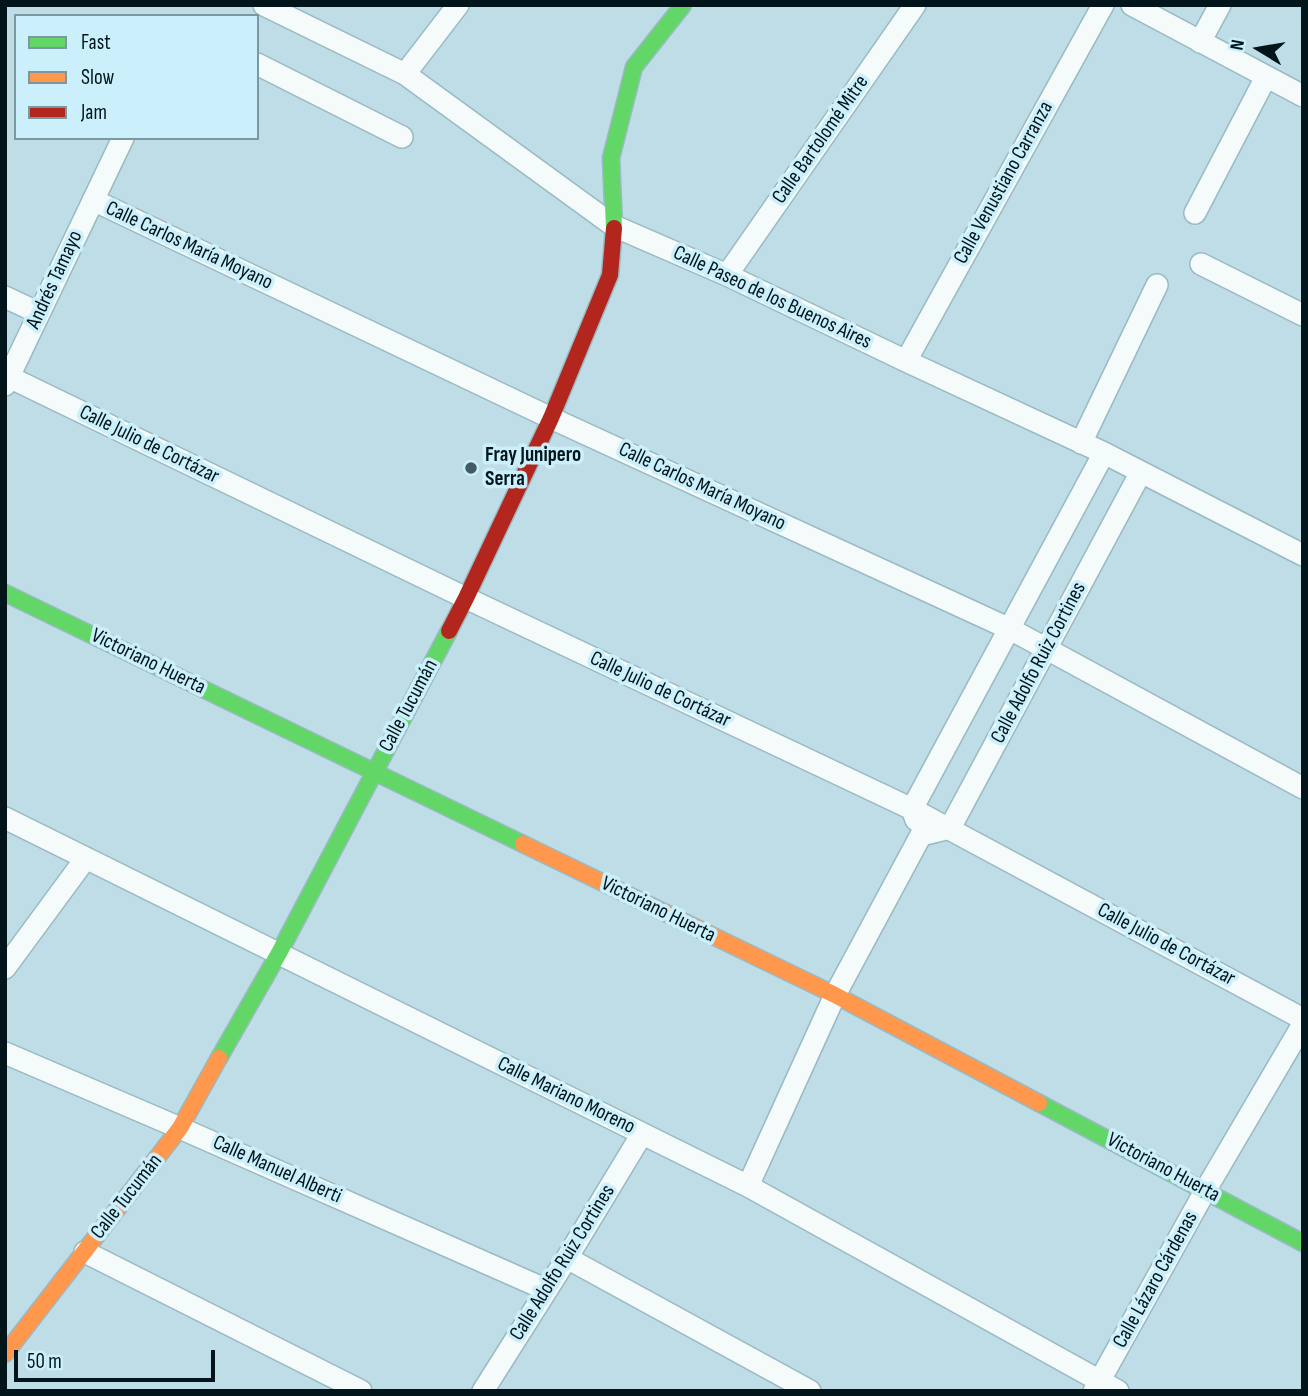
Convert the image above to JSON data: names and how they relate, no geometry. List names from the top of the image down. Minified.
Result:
{"streets":{"street":["Calle Bartolomé Mitre","Calle Venustiano Carranza","Calle Carlos María Moyano","Andrés Tamayo","Calle Paseo de los Buenos Aires","Calle Julio de Cortázar","Victoriano Huerta","Calle Adolfo Ruiz Cortines","Calle Tucumán","Calle Mariano Moreno","Calle Manuel Alberti","Calle Lázaro Cárdenas"]},"crossings":[["Calle Bartolomé Mitre","Calle Paseo de los Buenos Aires"],["Calle Venustiano Carranza","Calle Paseo de los Buenos Aires"],["Calle Carlos María Moyano","Andrés Tamayo"],["Calle Carlos María Moyano","Calle Adolfo Ruiz Cortines"],["Calle Carlos María Moyano","Calle Tucumán"],["Andrés Tamayo","Calle Julio de Cortázar"],["Calle Paseo de los Buenos Aires","Calle Adolfo Ruiz Cortines"],["Calle Paseo de los Buenos Aires","Calle Tucumán"],["Calle Julio de Cortázar","Calle Adolfo Ruiz Cortines"],["Calle Julio de Cortázar","Calle Tucumán"],["Calle Julio de Cortázar","Calle Lázaro Cárdenas"],["Victoriano Huerta","Calle Tucumán"],["Victoriano Huerta","Calle Lázaro Cárdenas"],["Calle Adolfo Ruiz Cortines","Calle Mariano Moreno"],["Calle Adolfo Ruiz Cortines","Calle Manuel Alberti"],["Calle Tucumán","Calle Mariano Moreno"],["Calle Tucumán","Calle Manuel Alberti"],["Calle Mariano Moreno","Calle Lázaro Cárdenas"]],"places":["Fray Junipero Serra"],"legend":["Fast","Slow","Jam"],"scale_bar":"50 m","north":"left"}
